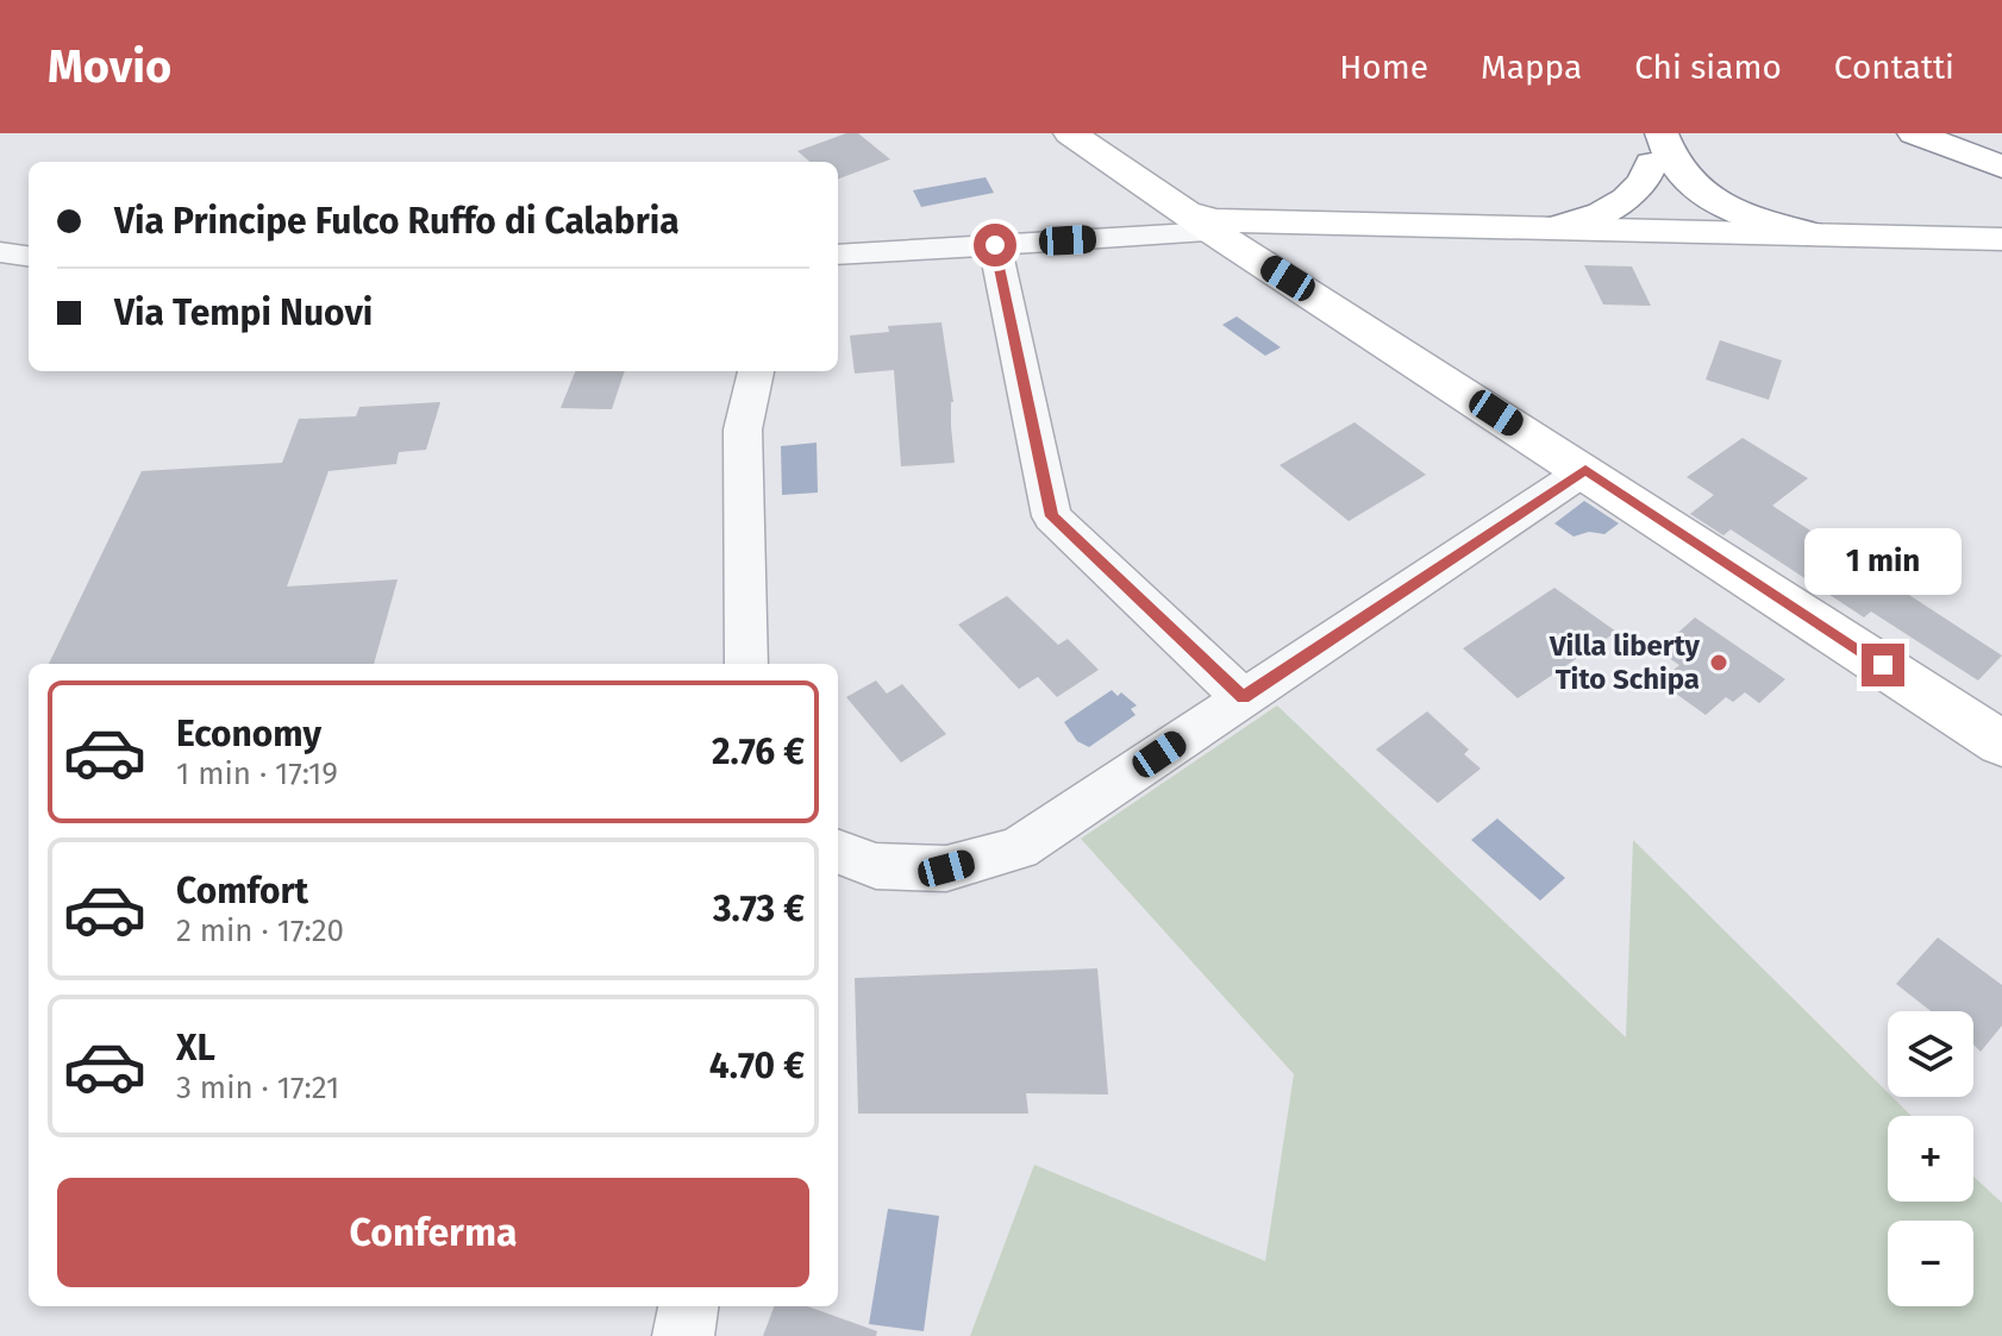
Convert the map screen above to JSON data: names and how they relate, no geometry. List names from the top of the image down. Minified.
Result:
{"places":["Villa liberty Tito Schipa"],"page":{"header":"Movio","nav":["Home","Mappa","Chi siamo","Contatti"],"banner":["Via Principe Fulco Ruffo di Calabria","Via Tempi Nuovi"],"bubble":"1 min","list":[{"name":"Economy","note":"1 min · 17:19","value":"2.76 €"},{"name":"Comfort","note":"2 min · 17:20","value":"3.73 €"},{"name":"XL","note":"3 min · 17:21","value":"4.70 €"}],"map_buttons":["+","−"],"buttons":"Conferma"}}
